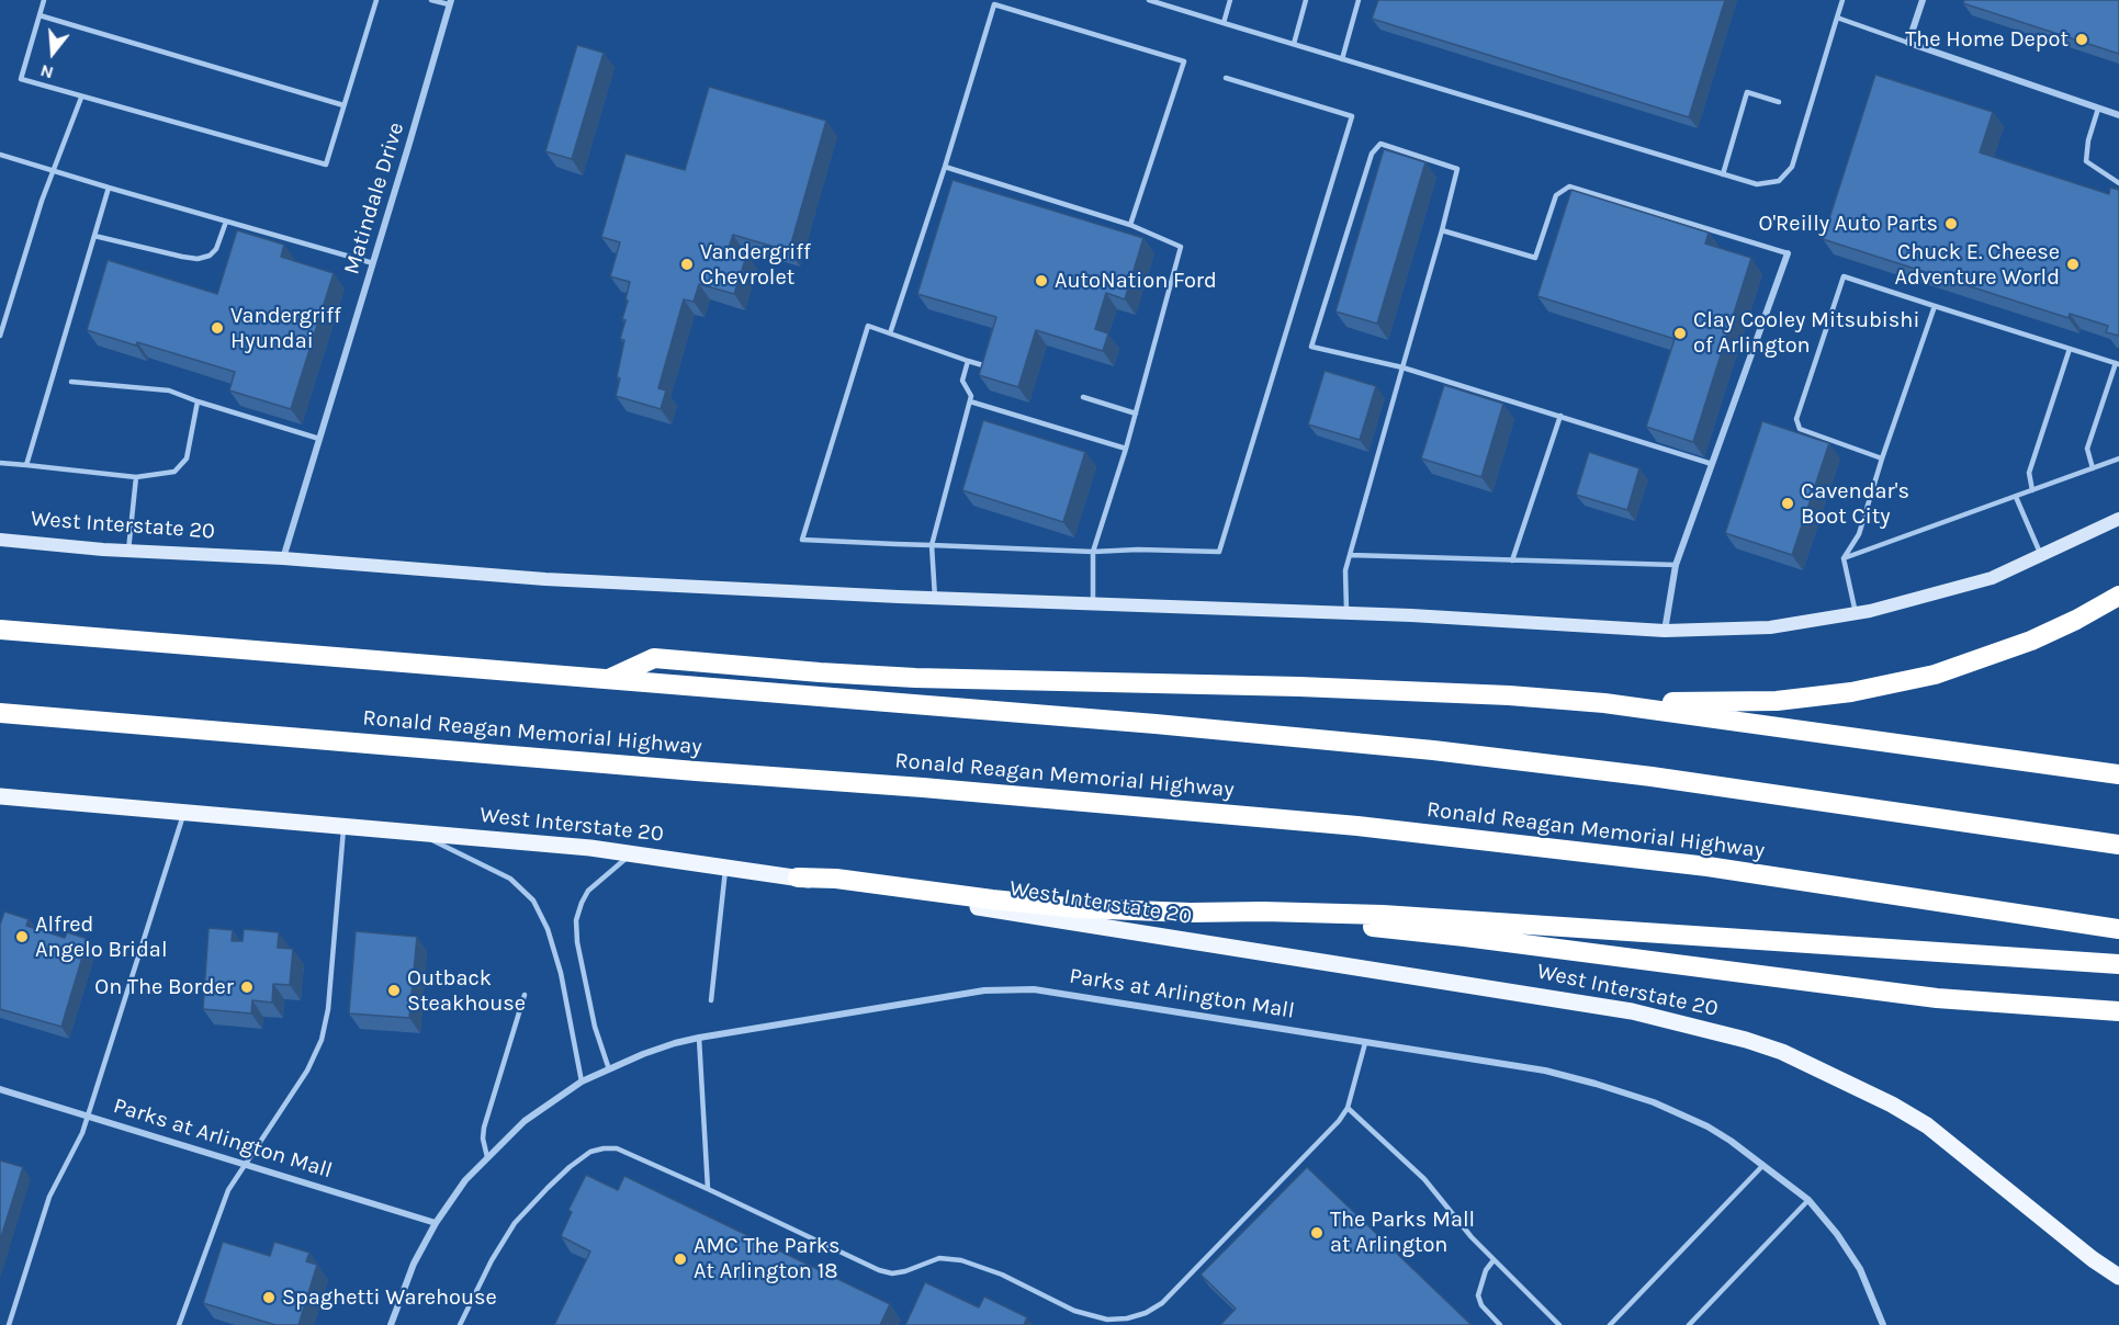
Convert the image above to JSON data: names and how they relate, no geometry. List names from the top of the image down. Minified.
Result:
{"streets":{"highway":["Ronald Reagan Memorial Highway"],"main road":["West Interstate 20"],"street":["Matindale Drive","Parks at Arlington Mall"]},"crossings":[["Matindale Drive","West Interstate 20"]],"places":["The Home Depot","O'Reilly Auto Parts","Vandergriff Chevrolet","Chuck E. Cheese Adventure World","AutoNation Ford","Vandergriff Hyundai","Clay Cooley Mitsubishi of Arlington","Cavendar's Boot City","Alfred Angelo Bridal","On The Border","Outback Steakhouse","The Parks Mall at Arlington","AMC The Parks At Arlington 18","Spaghetti Warehouse"],"north":"bottom"}
